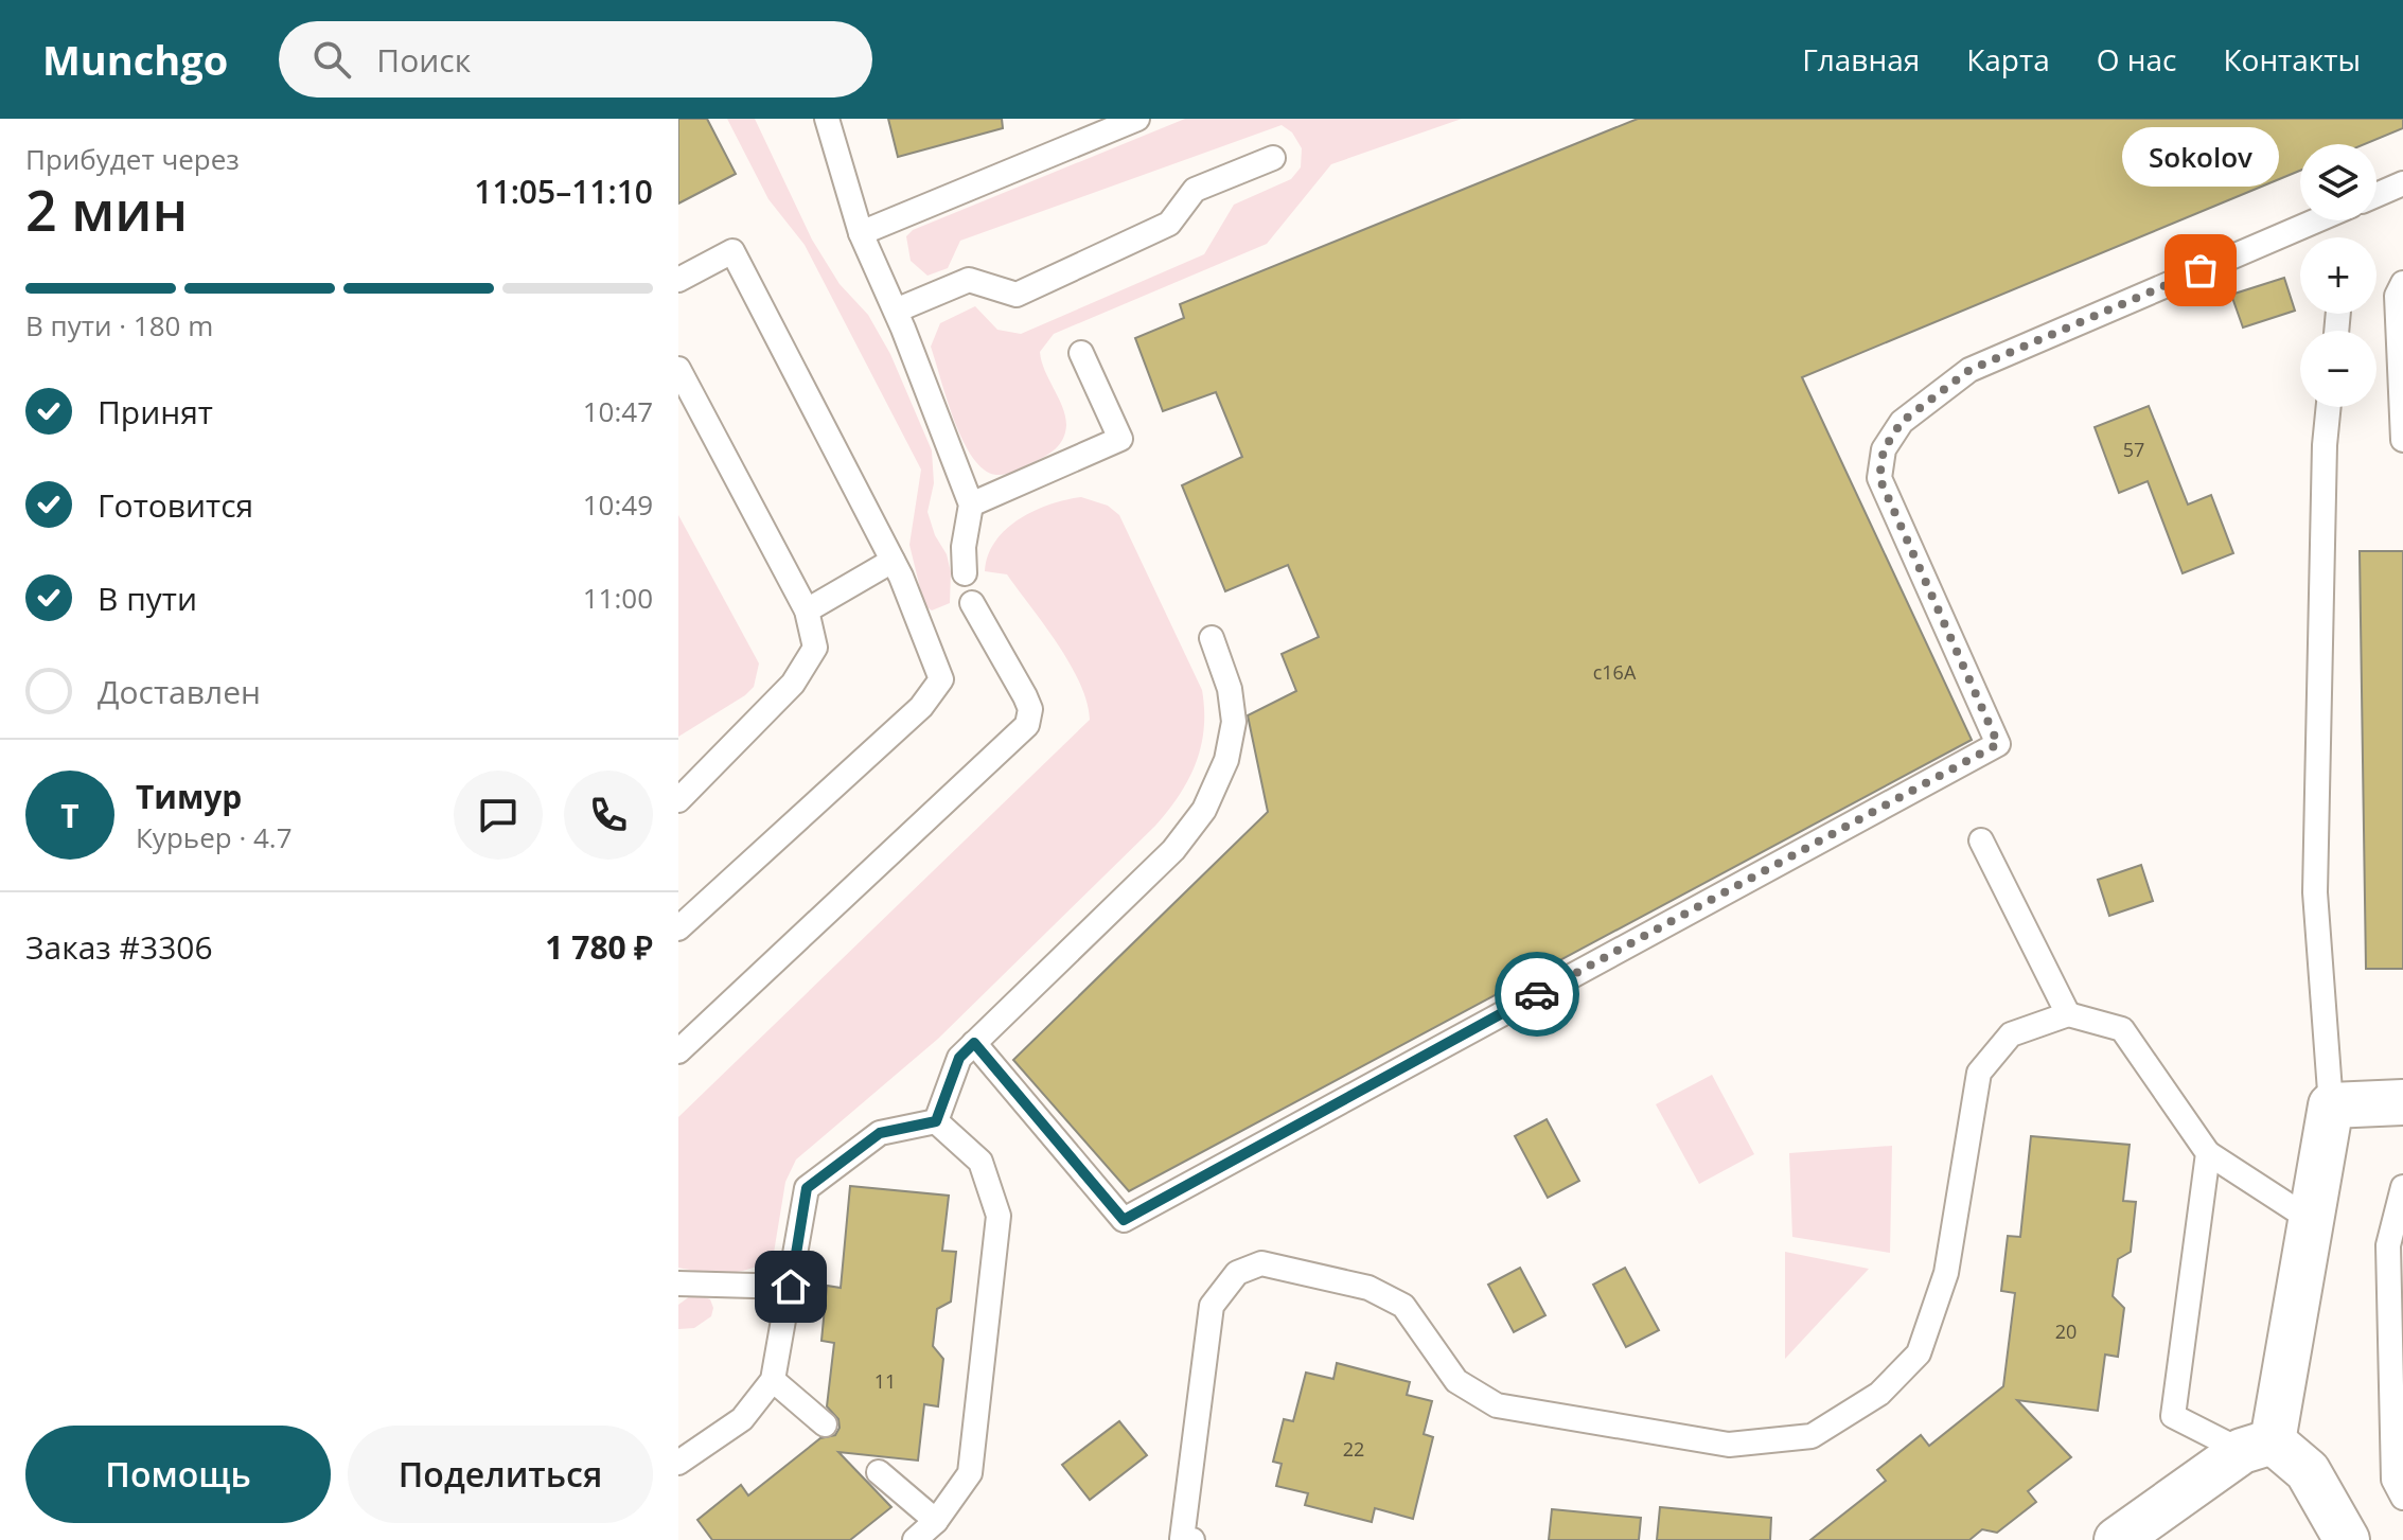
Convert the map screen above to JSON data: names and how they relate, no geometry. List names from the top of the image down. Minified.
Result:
{"places":["Sokolov"],"house_numbers":["57","с16А","20","11","22"],"page":{"header":"Munchgo","search":"Поиск","nav":["Главная","Карта","О нас","Контакты"],"heading":["2 мин","Прибудет через","11:05–11:10"],"panel":["Тимур","Курьер · 4.7","Заказ #3306","1 780 ₽"],"bubble":"Sokolov","map_buttons":["+","−"],"bar":"В пути · 180 m","list":[["Принят","10:47"],["Готовится","10:49"],["В пути","11:00"],"Доставлен"],"round":"Т","buttons":["Помощь","Поделиться"]}}
